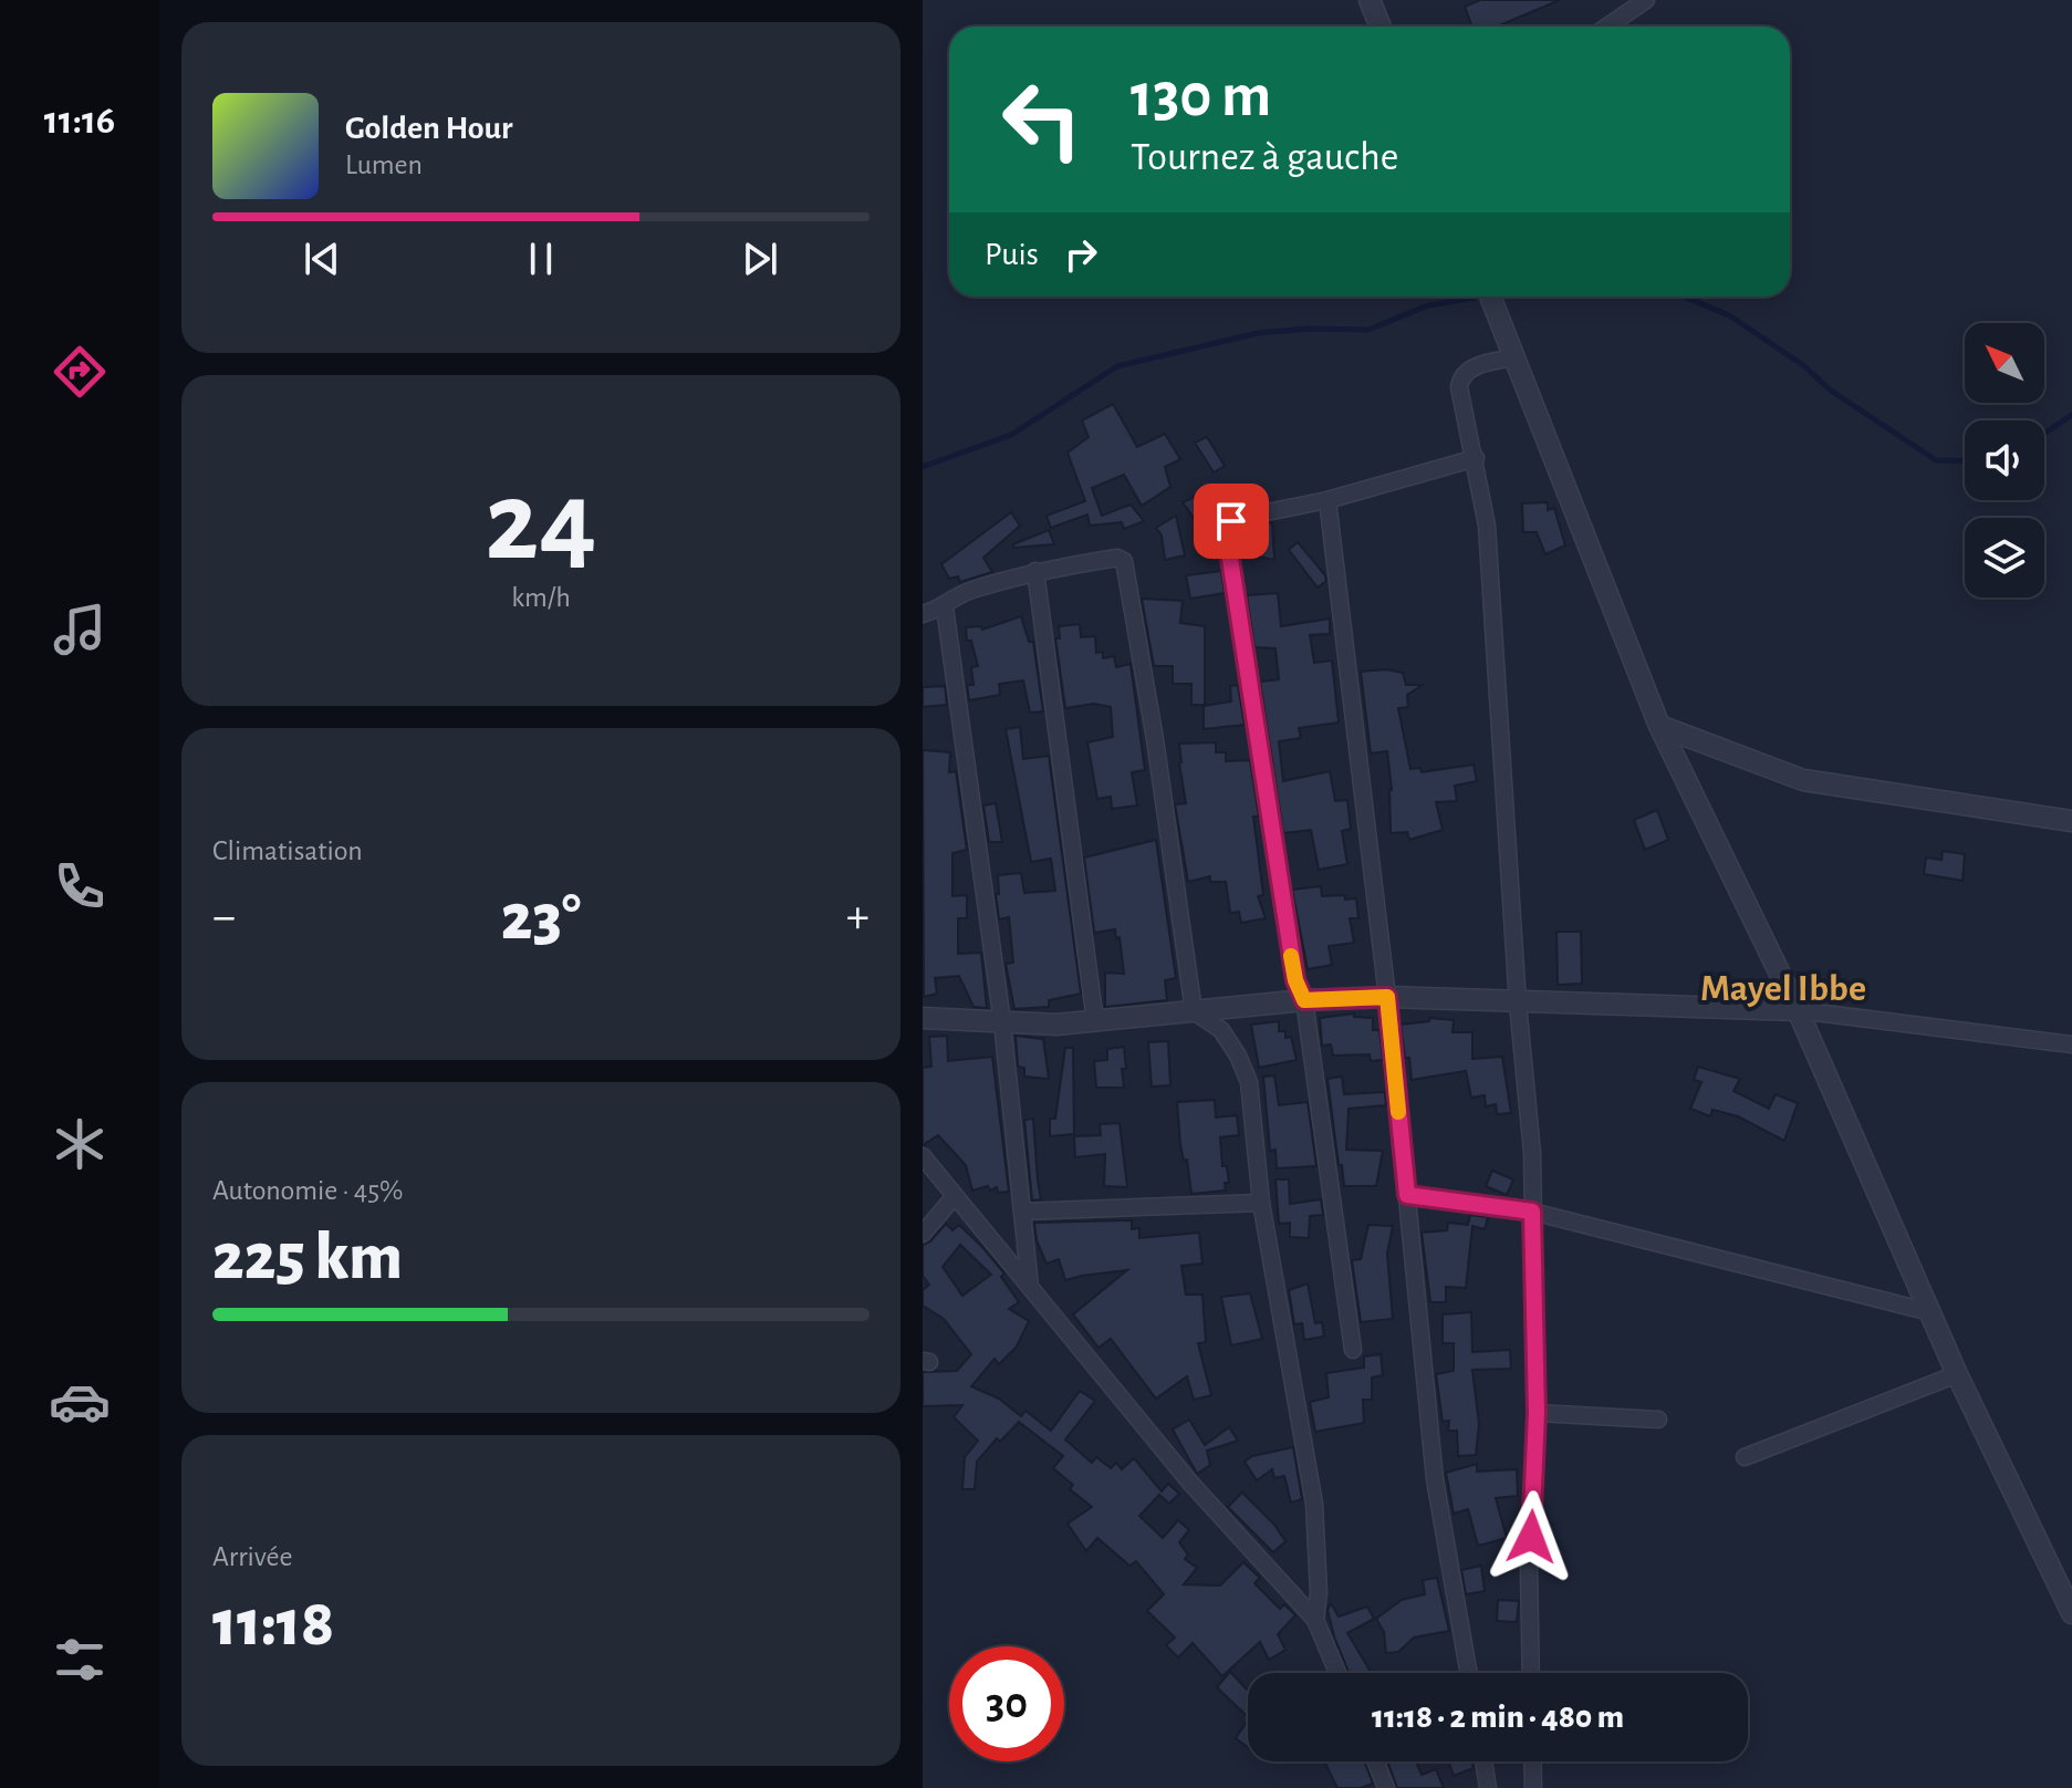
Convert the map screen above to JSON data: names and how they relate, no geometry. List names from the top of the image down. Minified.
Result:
{"districts":["Mayel Ibbe"],"north":"top left","page":{"tabs":"11:16","turn":["130 m","Tournez à gauche"],"song":["Golden Hour","Lumen"],"then":"Puis","tile":[["24","km/h"],"Climatisation",["Autonomie · 45%","225 km"],["Arrivée","11:18"]],"heat":["−","23°","+"],"limit":"30","trip":"11:18 · 2 min · 480 m"}}
